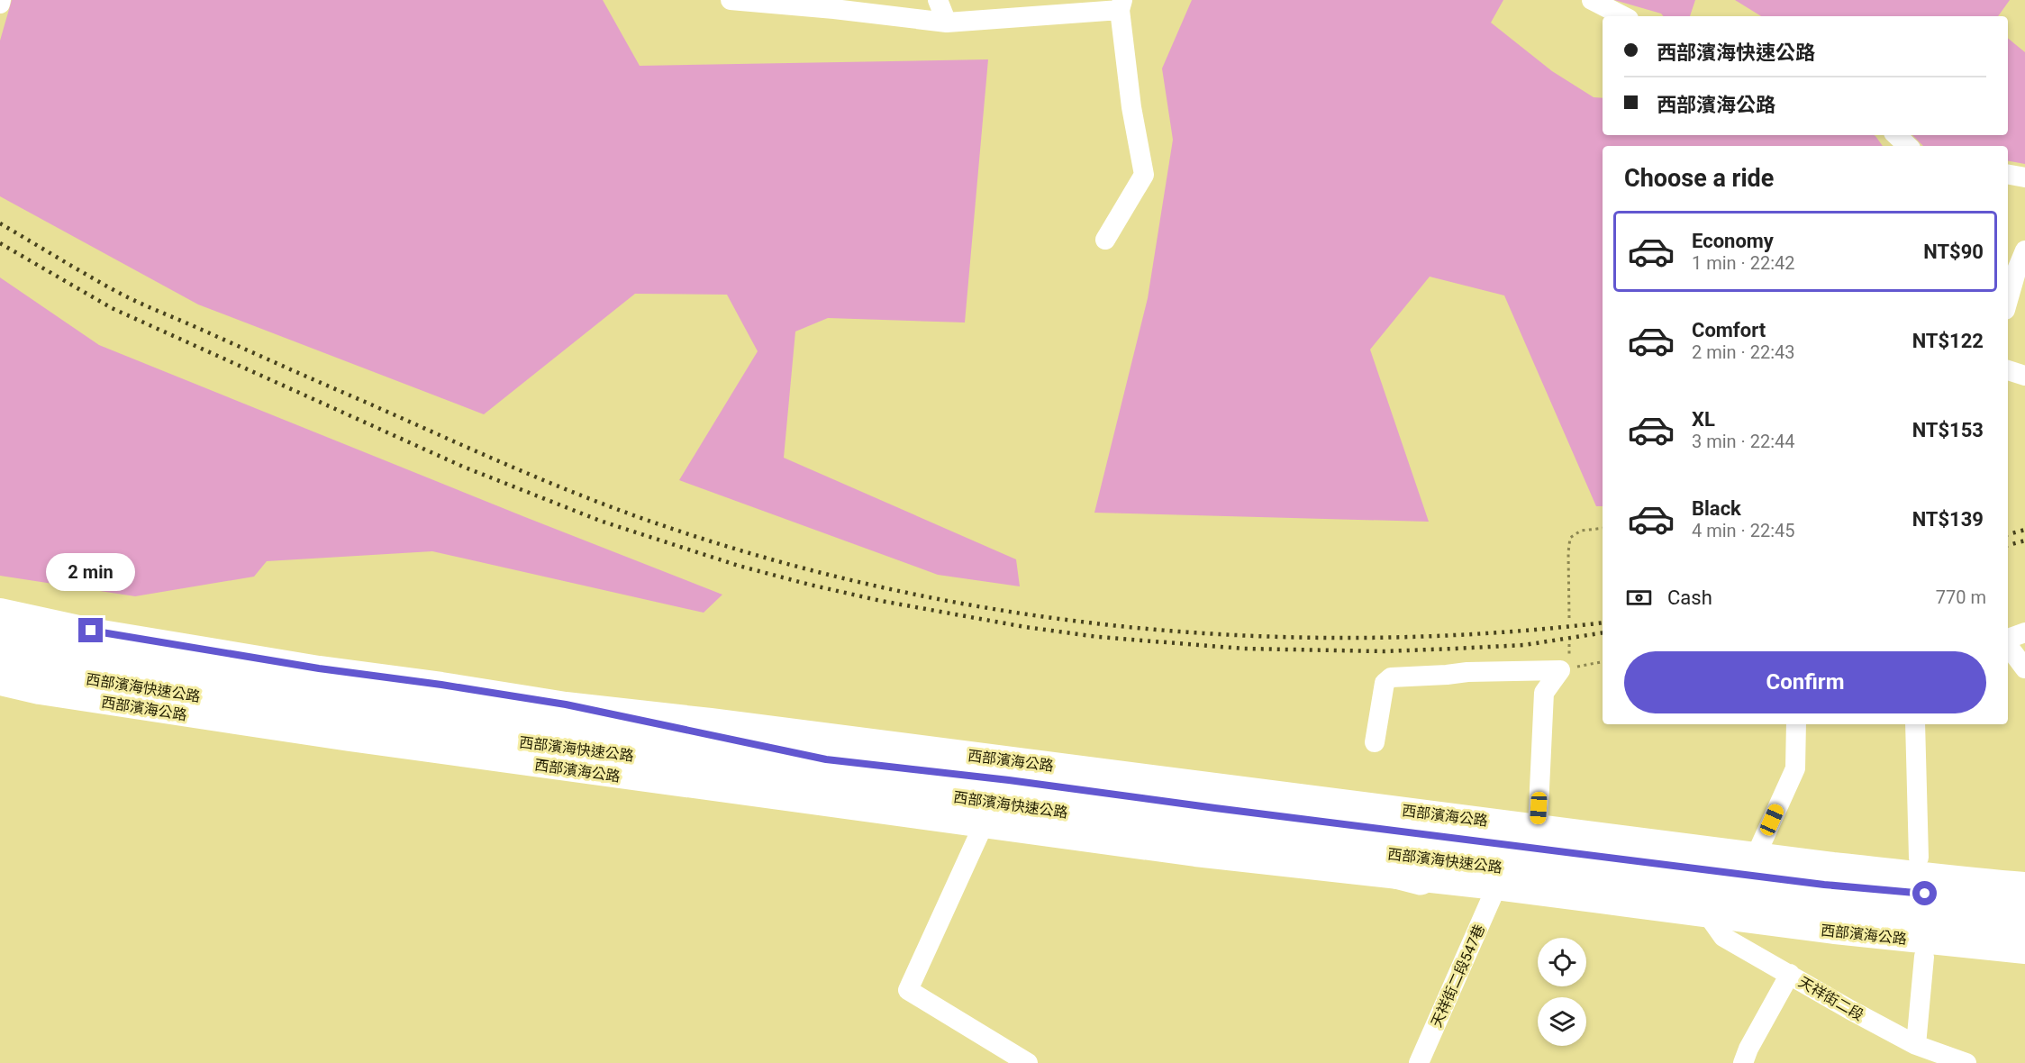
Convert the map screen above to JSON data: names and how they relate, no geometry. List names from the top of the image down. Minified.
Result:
{"streets":{"highway":["西部濱海快速公路"],"main road":["西部濱海公路"],"street":["天祥街二段547巷","天祥街二段"]},"crossings":[["西部濱海公路","天祥街二段547巷"],["西部濱海公路","天祥街二段"]],"page":{"banner":["西部濱海快速公路","西部濱海公路"],"heading":"Choose a ride","list":[{"name":"Economy","note":"1 min · 22:42","value":"NT$90"},{"name":"Comfort","note":"2 min · 22:43","value":"NT$122"},{"name":"XL","note":"3 min · 22:44","value":"NT$153"},{"name":"Black","note":"4 min · 22:45","value":"NT$139"}],"bubble":"2 min","pay":["Cash","770 m"],"buttons":"Confirm"}}
